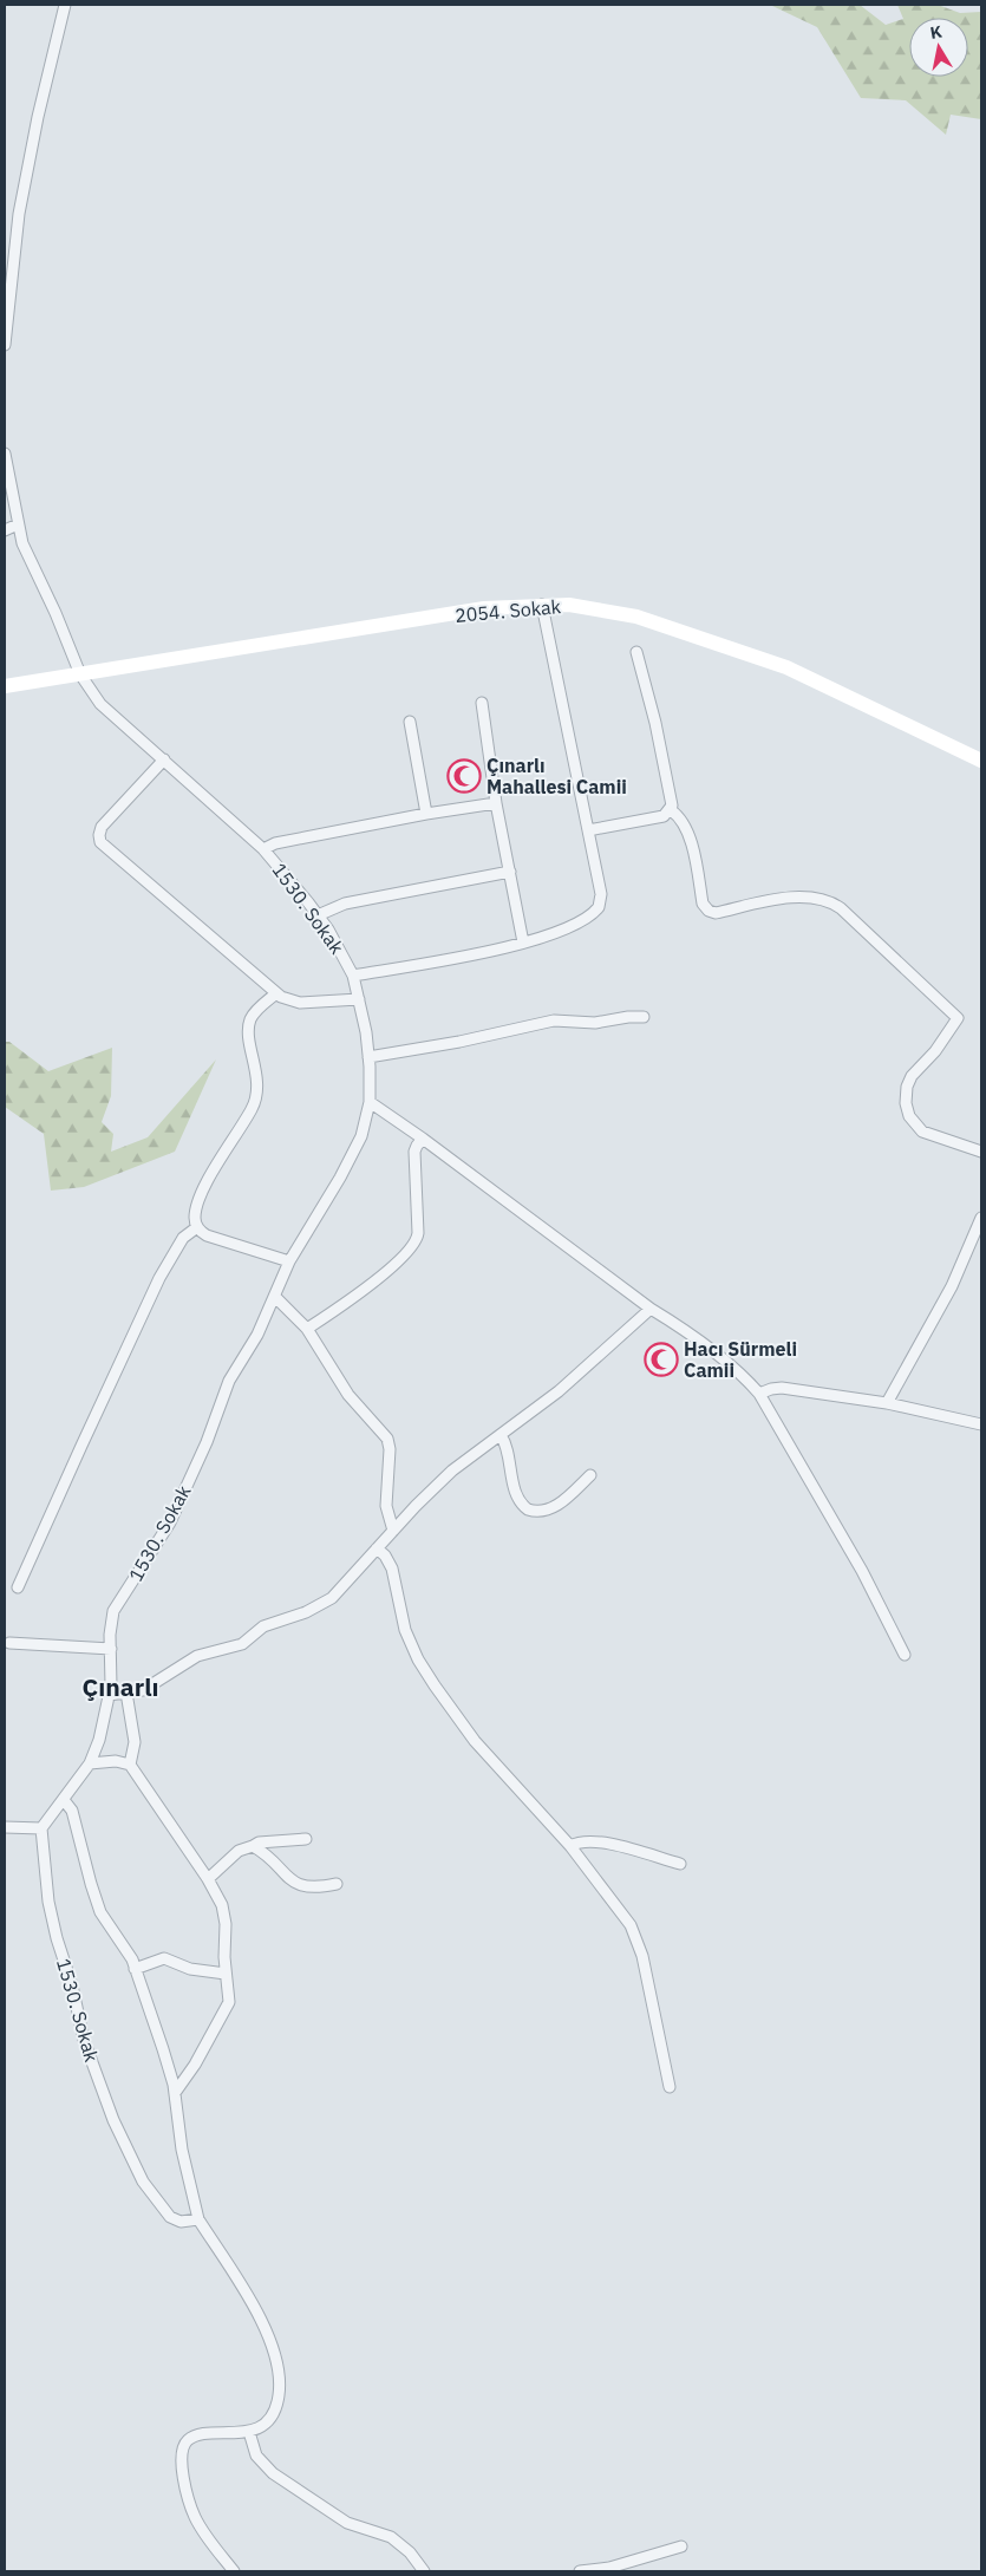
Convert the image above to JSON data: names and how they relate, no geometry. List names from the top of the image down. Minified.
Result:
{"streets":{"main road":["2054. Sokak"],"street":["1530. Sokak"]},"crossings":[["2054. Sokak","1530. Sokak"]],"districts":["Çınarlı"],"places":{"mosque":["Çınarlı Mahallesi Camii","Hacı Sürmeli Camii"]},"north":"top"}
